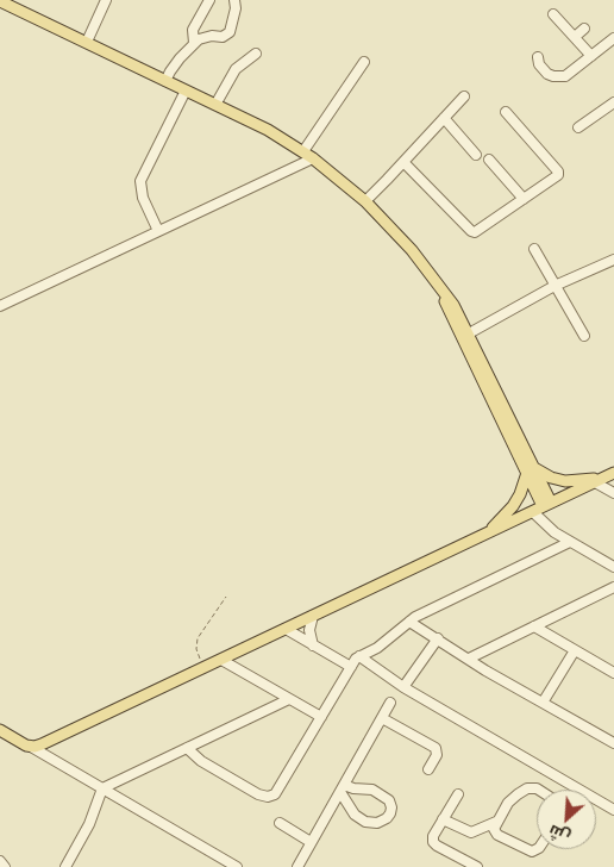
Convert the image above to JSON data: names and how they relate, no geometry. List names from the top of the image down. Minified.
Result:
{"north":"bottom left"}
